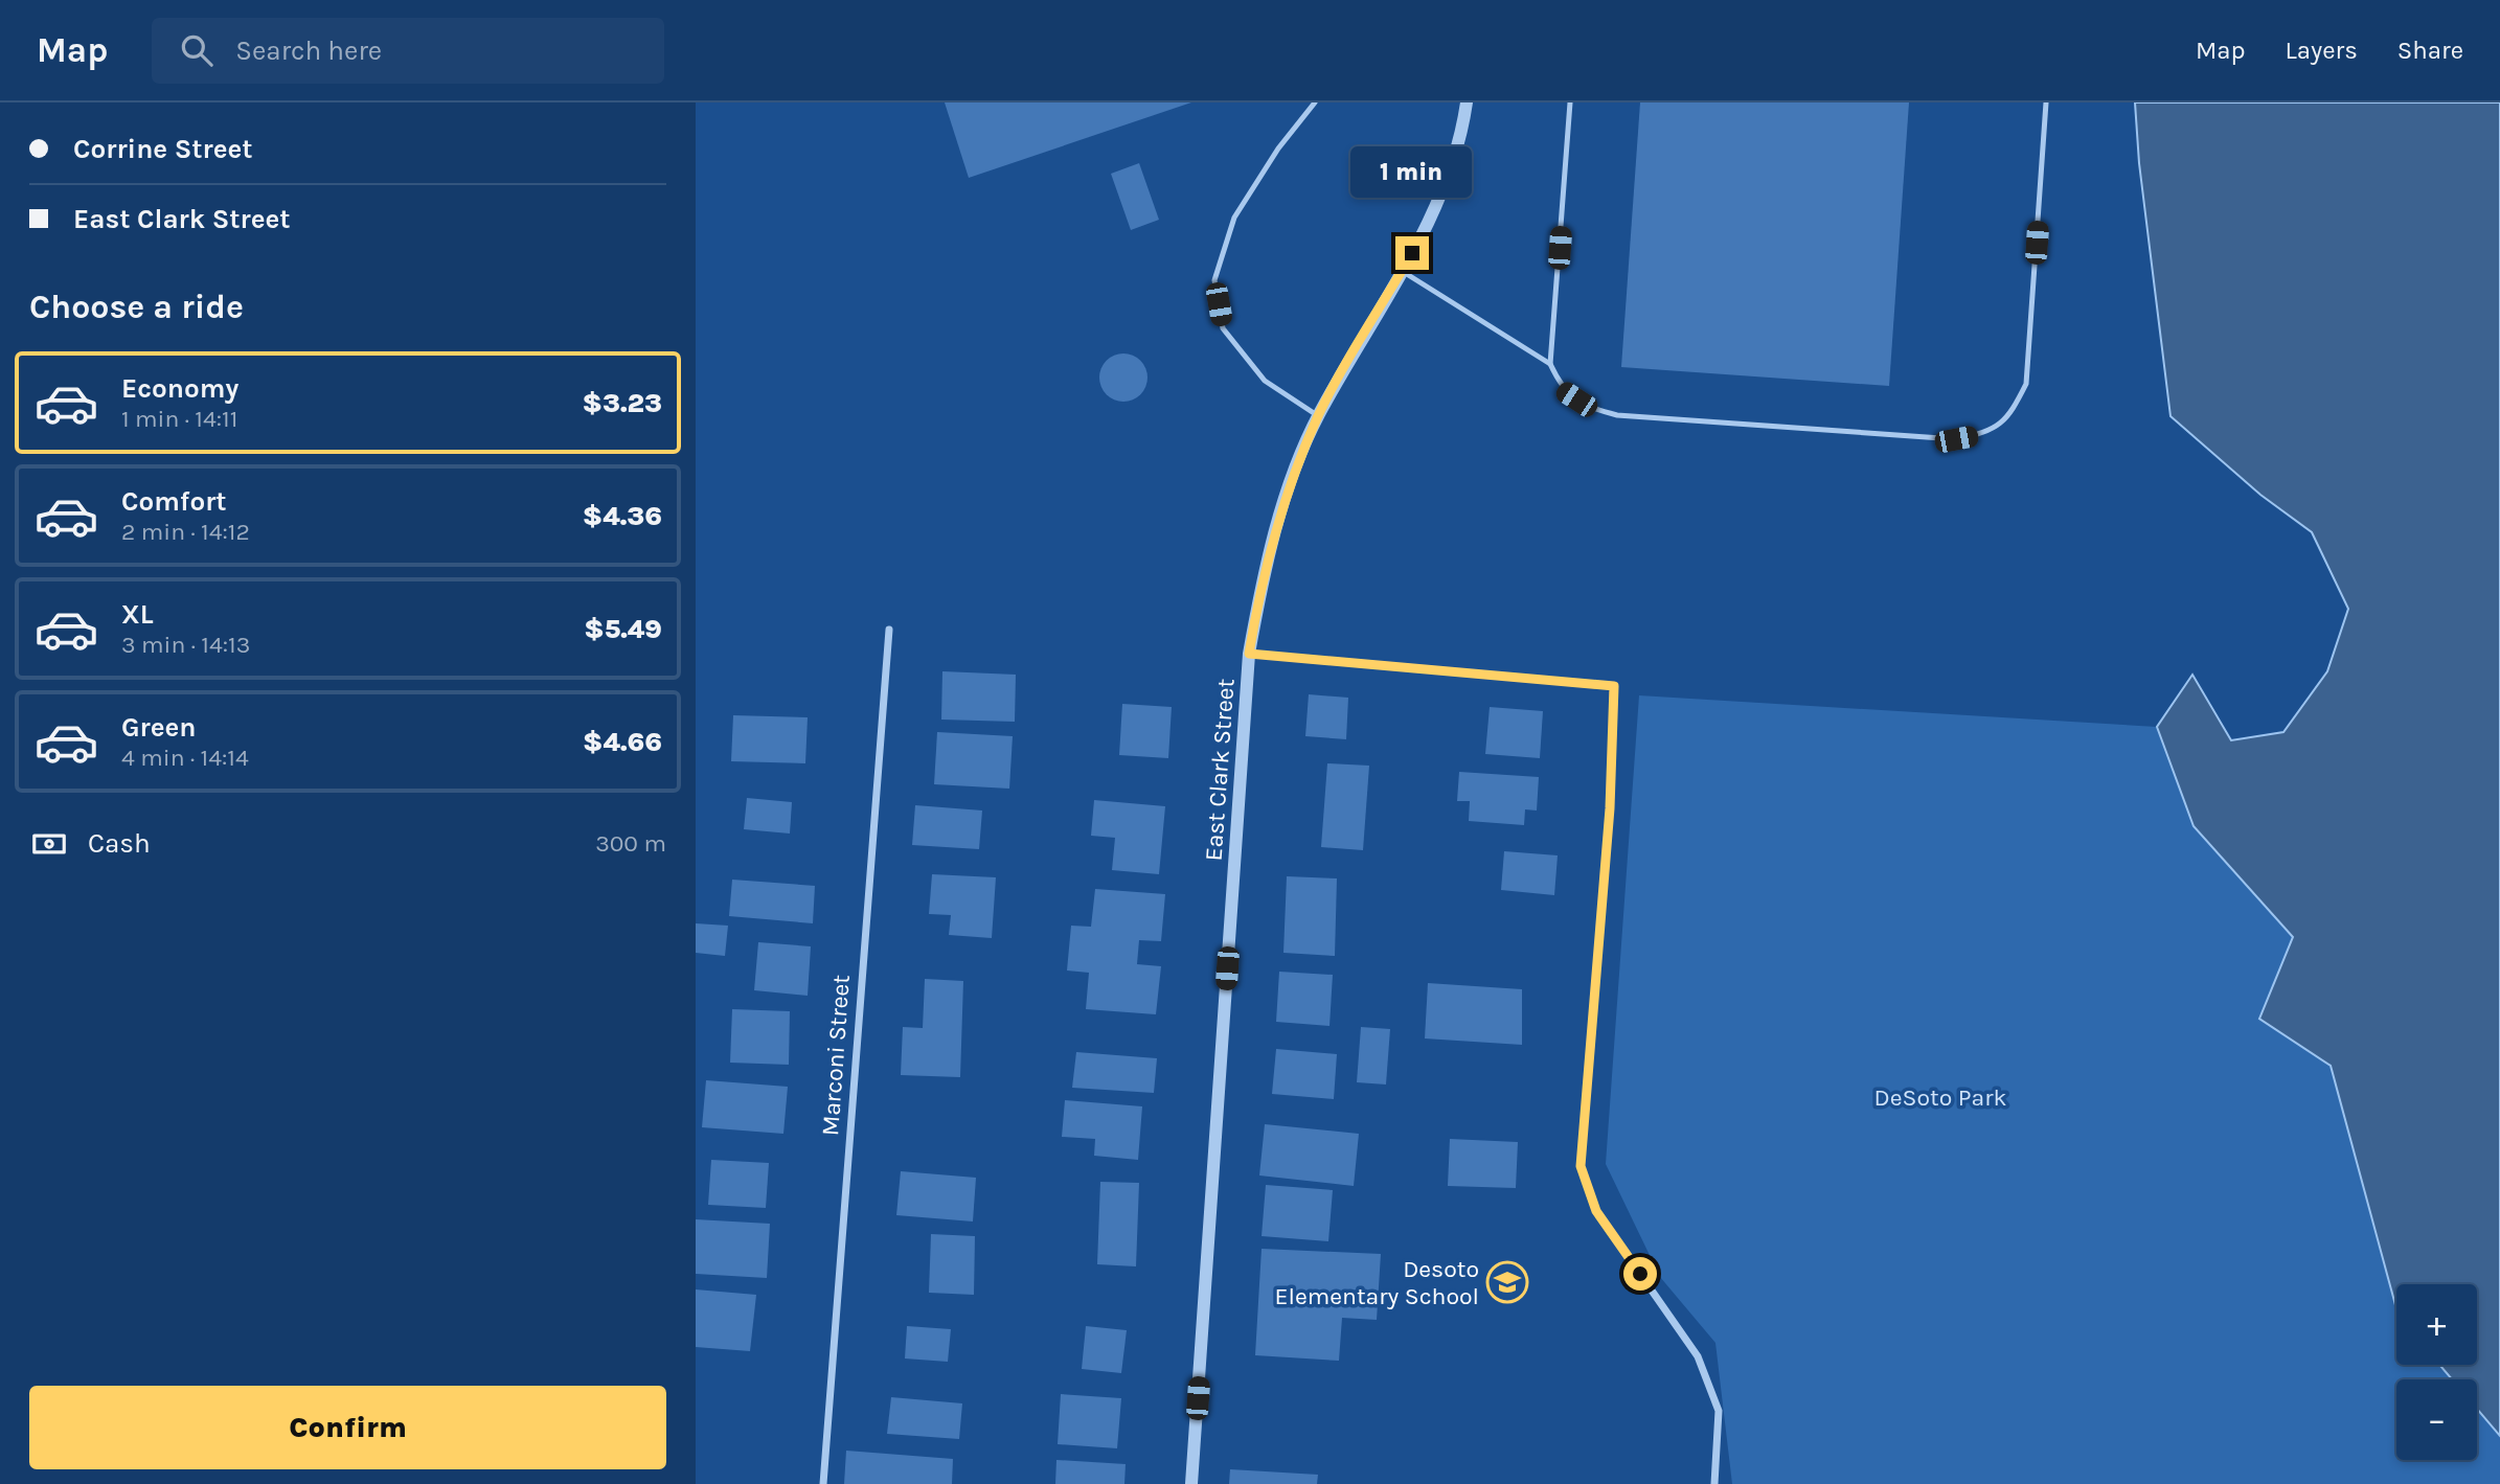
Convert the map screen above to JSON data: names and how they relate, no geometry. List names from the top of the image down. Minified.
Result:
{"streets":{"street":["East Clark Street","Marconi Street"]},"parks":["DeSoto Park"],"places":{"school or university":["Desoto Elementary School"]},"page":{"header":"Map","search":"Search here","nav":["Map","Layers","Share"],"banner":["Corrine Street","East Clark Street"],"bubble":"1 min","heading":"Choose a ride","list":[{"name":"Economy","note":"1 min · 14:11","value":"$3.23"},{"name":"Comfort","note":"2 min · 14:12","value":"$4.36"},{"name":"XL","note":"3 min · 14:13","value":"$5.49"},{"name":"Green","note":"4 min · 14:14","value":"$4.66"}],"pay":["Cash","300 m"],"map_buttons":["+","−"],"buttons":"Confirm"}}
